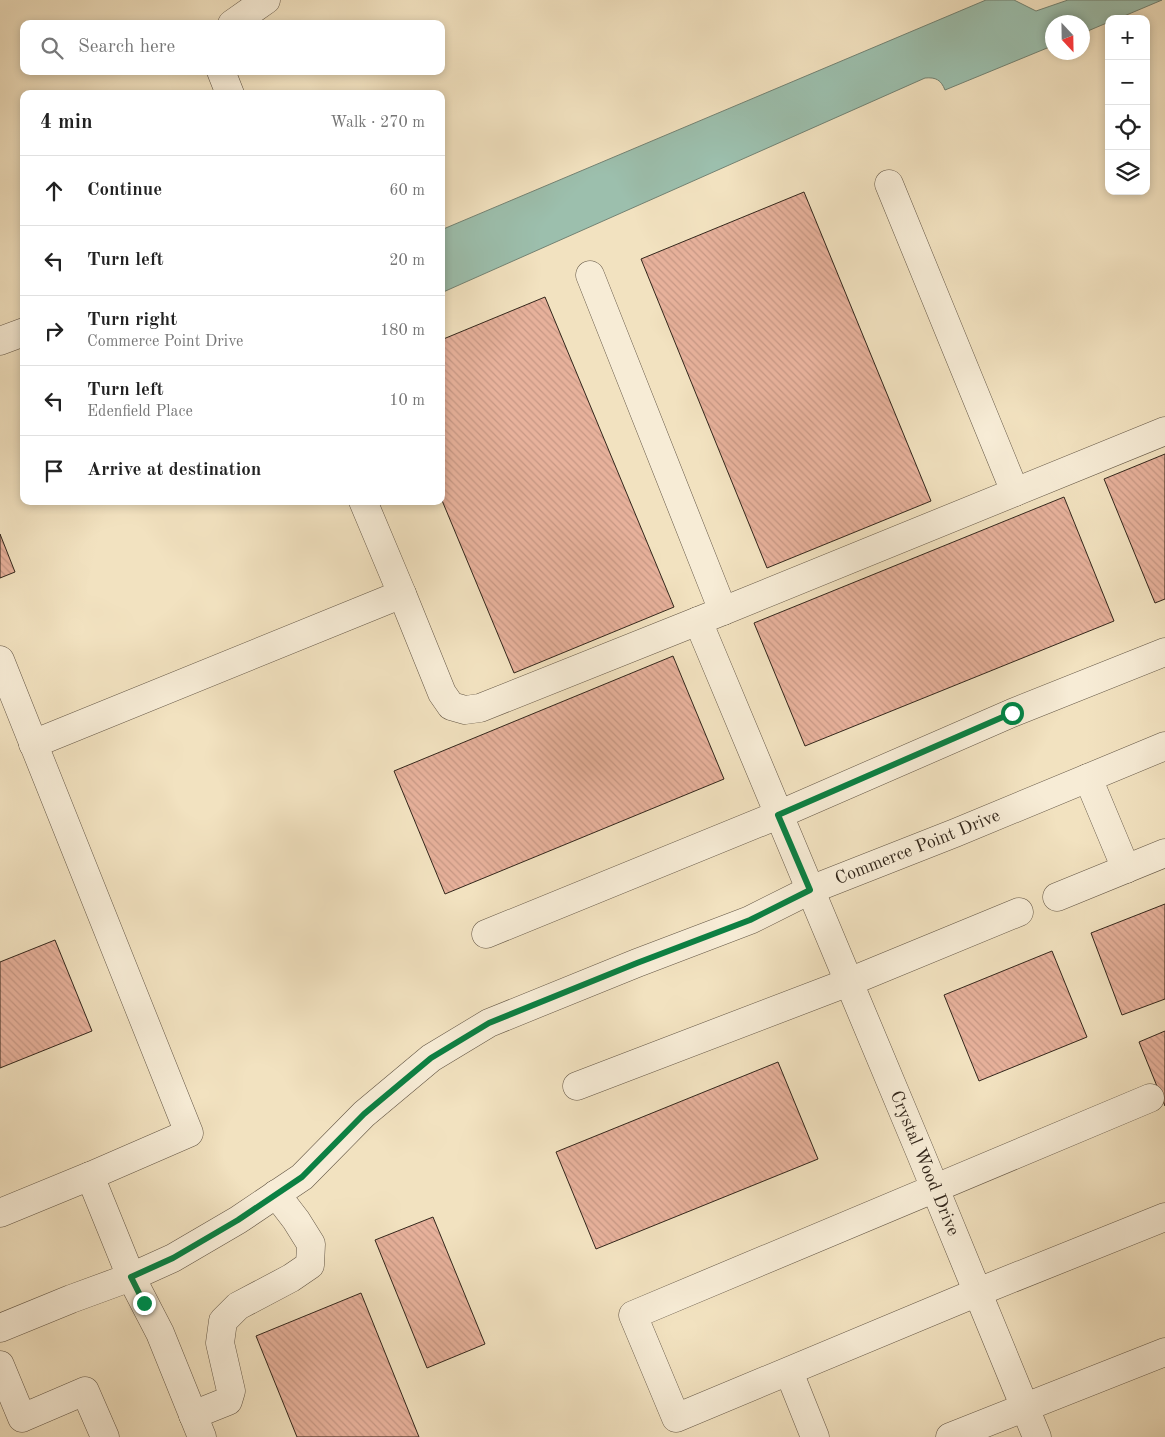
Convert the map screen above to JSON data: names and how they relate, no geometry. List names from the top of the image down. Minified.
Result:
{"streets":{"street":["Commerce Point Drive","Crystal Wood Drive"]},"crossings":[["Commerce Point Drive","Crystal Wood Drive"]],"north":"bottom","page":{"map_buttons":["+","−"],"search":"Search here","heading":["4 min","Walk · 270 m"],"list":[["Continue","60 m"],["Turn left","20 m"],["Turn right","Commerce Point Drive","180 m"],["Turn left","Edenfield Place","10 m"],"Arrive at destination"]}}
